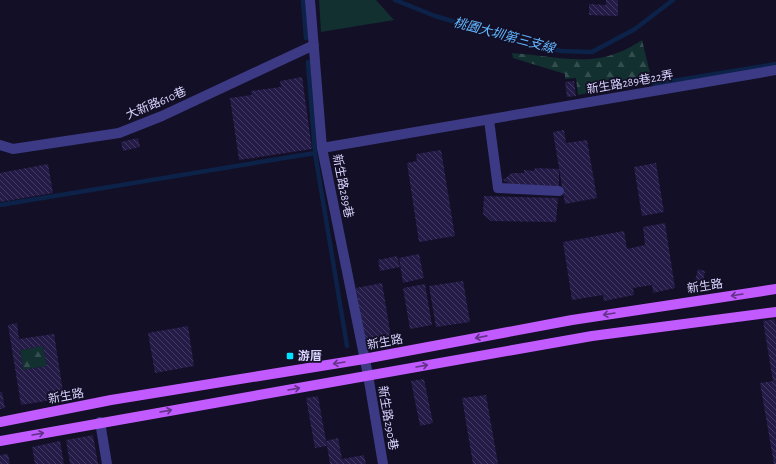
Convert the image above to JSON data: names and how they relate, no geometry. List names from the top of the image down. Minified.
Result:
{"streets":{"main road":["新生路"],"lane":["新生路289巷22弄","大新路610巷","新生路289巷","新生路290巷"]},"crossings":[["新生路289巷22弄","新生路289巷"],["大新路610巷","新生路289巷"],["新生路289巷","新生路"],["新生路289巷","新生路290巷"]],"water":["桃園大圳第三支線"],"places":{"transit":["游厝"]}}
